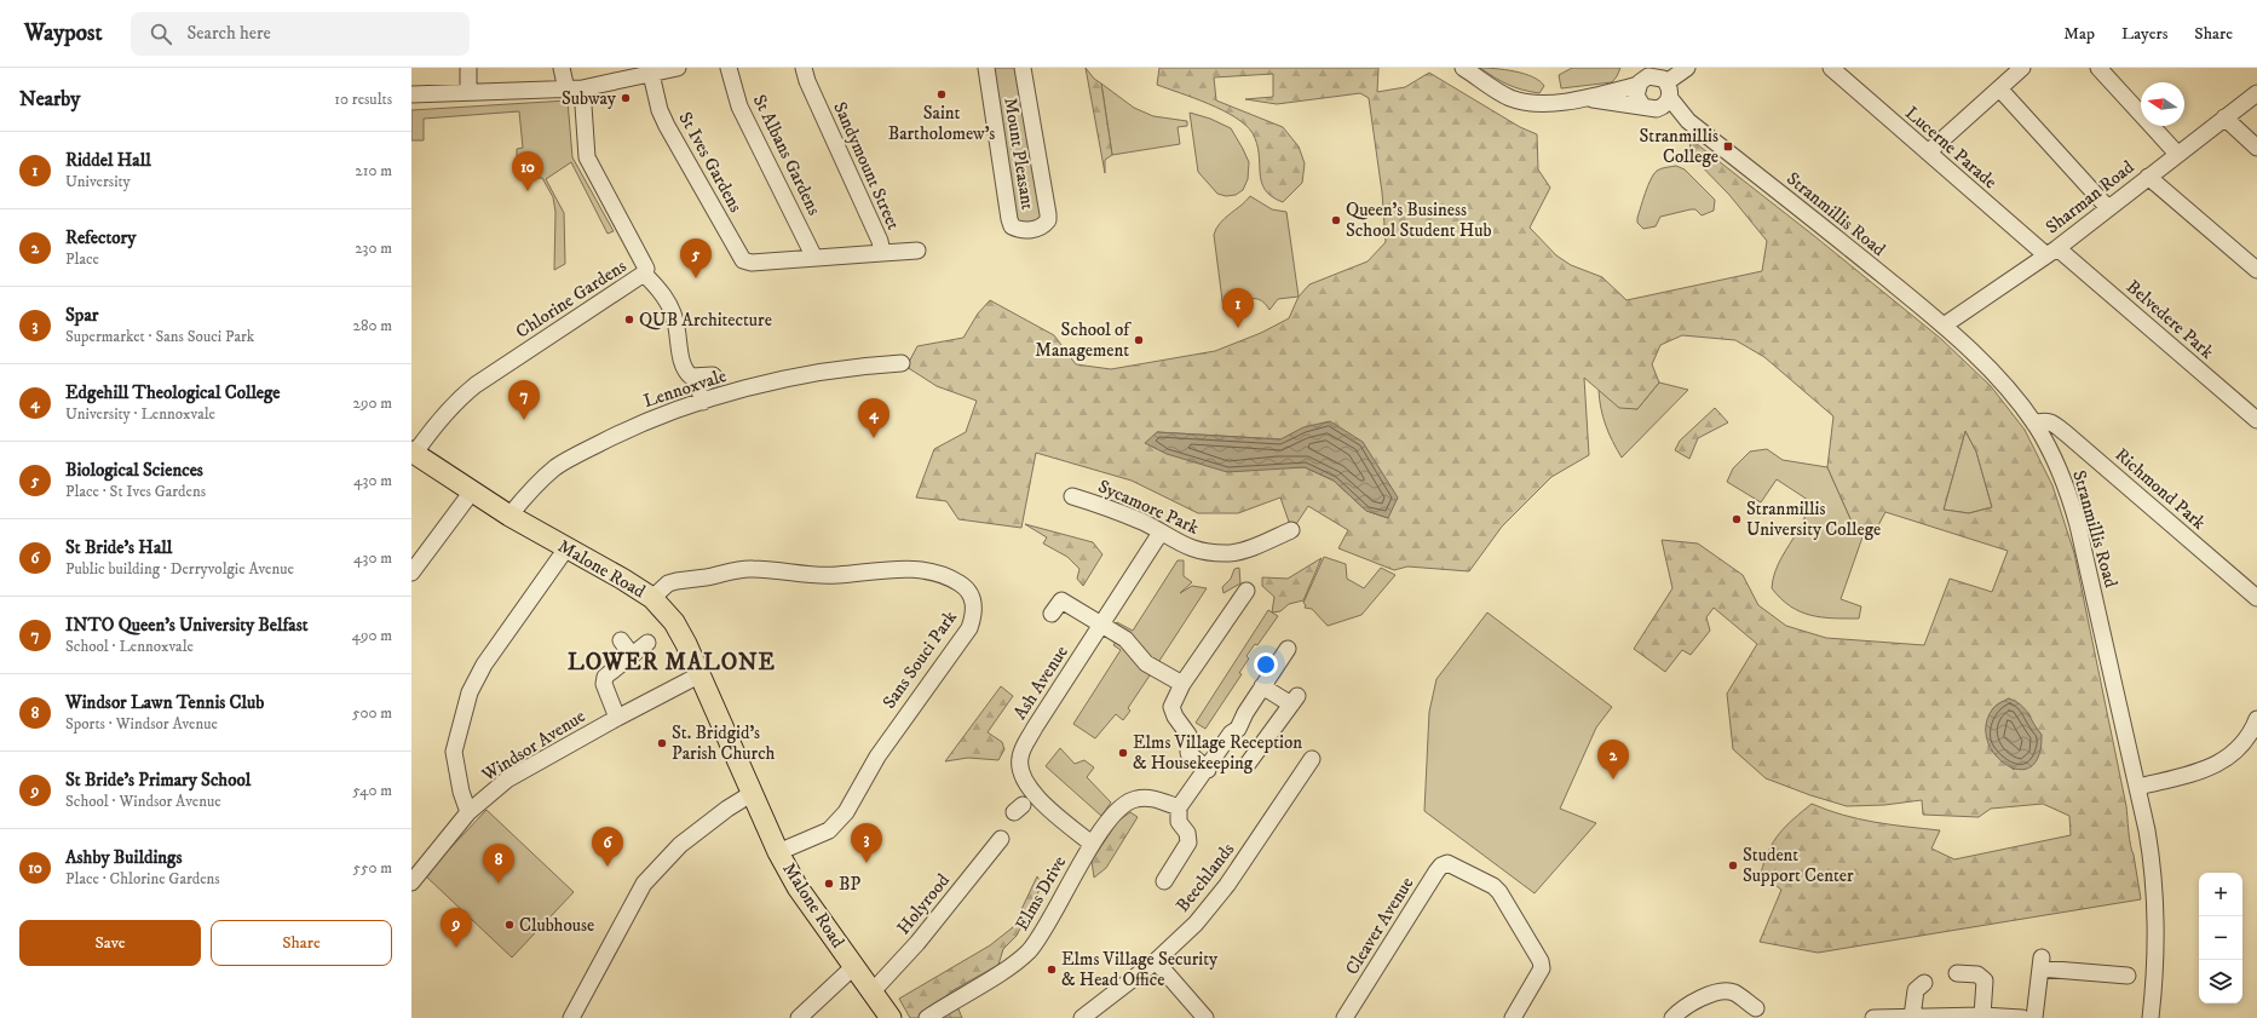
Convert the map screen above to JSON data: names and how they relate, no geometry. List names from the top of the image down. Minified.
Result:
{"streets":{"main road":["Malone Road"],"street":["Lucerne Parade","Mount Pleasant","St Albans Gardens","St Ives Gardens","Sandymount Street","Sharman Road","Stranmillis Road","Chlorine Gardens","Belvedere Park","Lennoxvale","Richmond Park","Sycamore Park","Sans Souci Park","Ash Avenue","Windsor Avenue","Beechlands","Elms Drive","Holyrood","Cleaver Avenue"]},"crossings":[["Lucerne Parade","Sharman Road"],["Lucerne Parade","Belvedere Park"],["St Albans Gardens","Sandymount Street"],["St Ives Gardens","Sandymount Street"],["Sharman Road","Stranmillis Road"],["Sharman Road","Belvedere Park"],["Stranmillis Road","Richmond Park"],["Chlorine Gardens","Malone Road"],["Lennoxvale","Malone Road"],["Sycamore Park","Ash Avenue"],["Malone Road","Sans Souci Park"],["Malone Road","Windsor Avenue"],["Malone Road","Holyrood"],["Ash Avenue","Elms Drive"]],"districts":["LOWER MALONE"],"places":{"other":["Saint Bartholomew's","Subway","Queen's Business School Student Hub","QUB Architecture","School of Management","Stranmillis University College","St. Bridgid's Parish Church","Elms Village Reception & Housekeeping","Student Support Center","BP","Clubhouse","Elms Village Security & Head Office"],"transit":["Stranmillis College"]},"north":"left","page":{"header":"Waypost","search":"Search here","nav":["Map","Layers","Share"],"heading":["Nearby","10 results"],"list":[{"mark":"1","name":"Riddel Hall","note":"University","value":"210 m"},{"mark":"2","name":"Refectory","note":"Place","value":"230 m"},{"mark":"3","name":"Spar","note":"Supermarket · Sans Souci Park","value":"280 m"},{"mark":"4","name":"Edgehill Theological College","note":"University · Lennoxvale","value":"290 m"},{"mark":"5","name":"Biological Sciences","note":"Place · St Ives Gardens","value":"430 m"},{"mark":"6","name":"St Bride's Hall","note":"Public building · Derryvolgie Avenue","value":"430 m"},{"mark":"7","name":"INTO Queen's University Belfast","note":"School · Lennoxvale","value":"490 m"},{"mark":"8","name":"Windsor Lawn Tennis Club","note":"Sports · Windsor Avenue","value":"500 m"},{"mark":"9","name":"St Bride's Primary School","note":"School · Windsor Avenue","value":"540 m"},{"mark":"10","name":"Ashby Buildings","note":"Place · Chlorine Gardens","value":"550 m"}],"pins":["10","5","1","7","4","2","3","6","8","9"],"map_buttons":["+","−"],"buttons":["Save","Share"]}}
